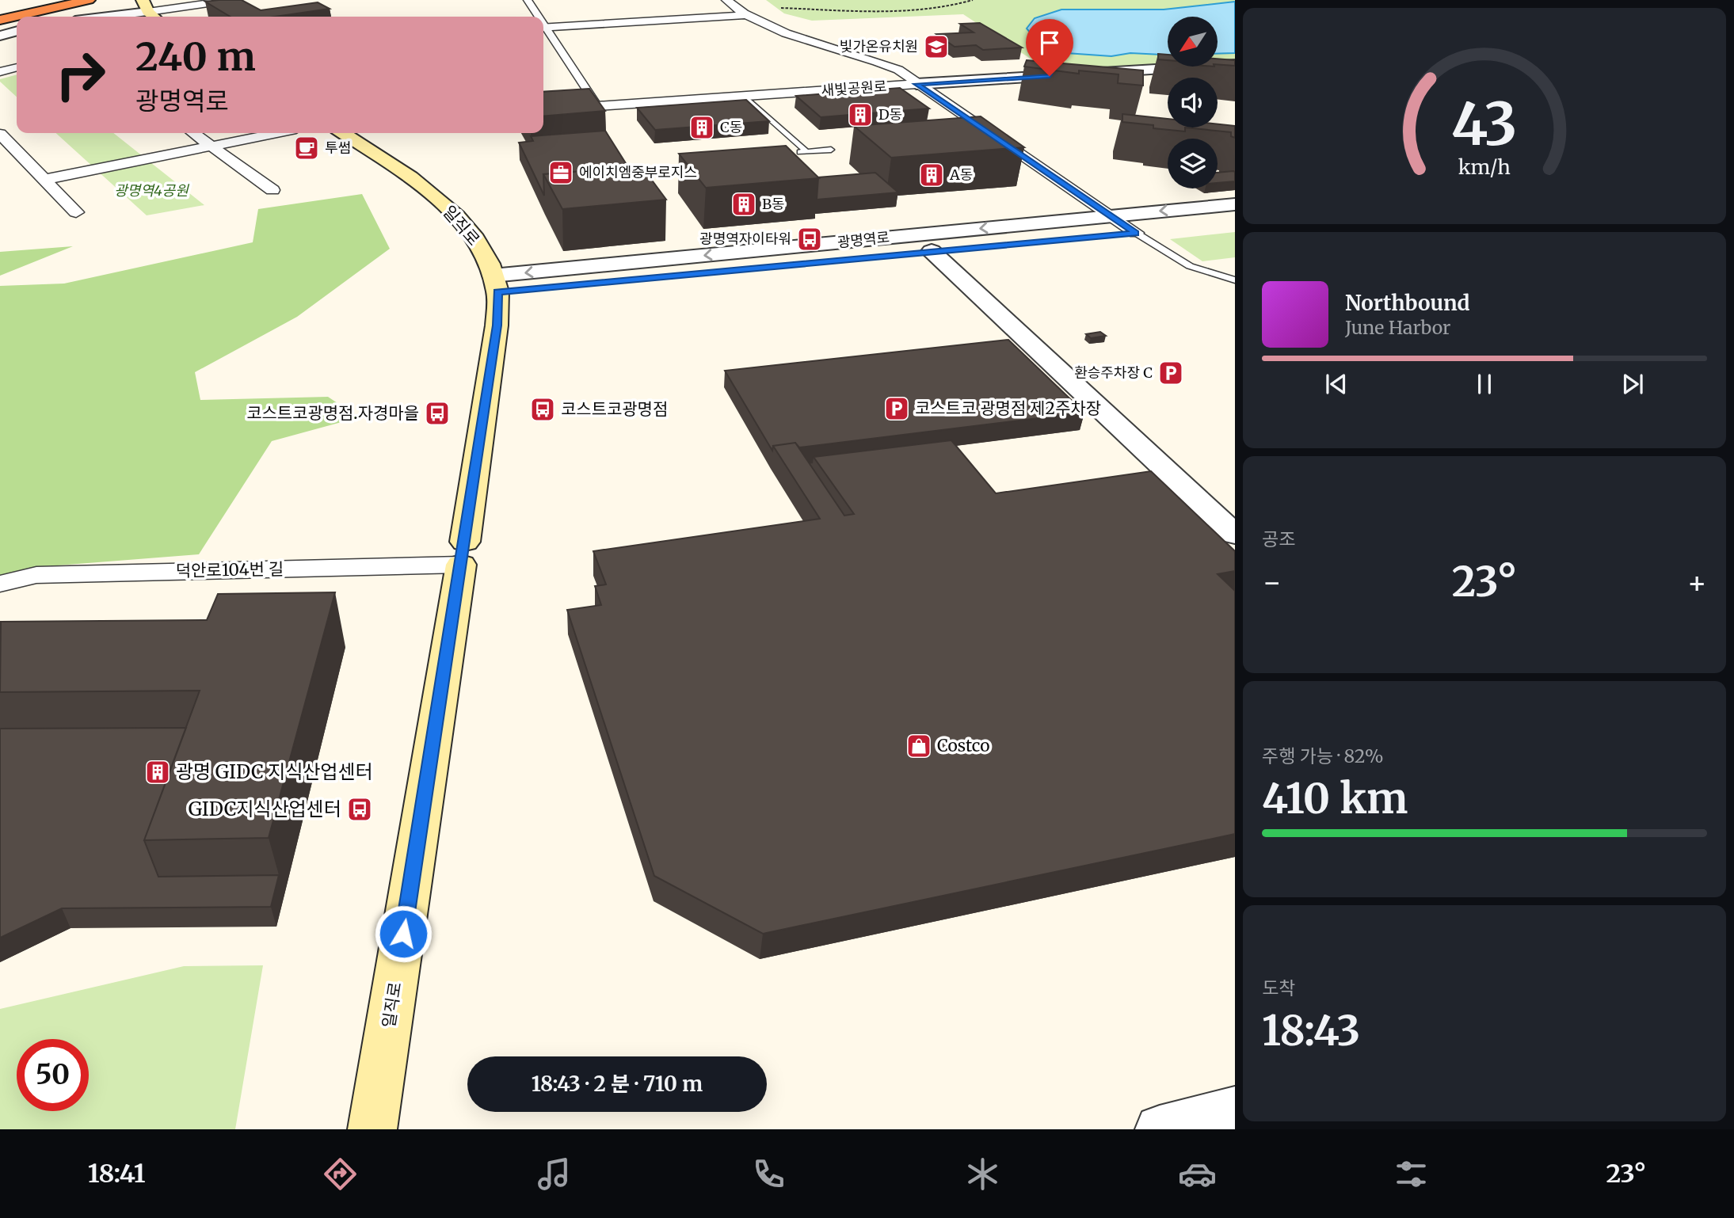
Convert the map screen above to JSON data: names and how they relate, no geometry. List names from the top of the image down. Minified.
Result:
{"streets":{"main road":["일직로"],"street":["새빛공원로","광명역로","덕안로104번 길"]},"crossings":[["일직로","광명역로"],["일직로","덕안로104번 길"]],"parks":["광명역4공원"],"places":{"school or university":["빛가온유치원"],"building":["D동","C동","A동","B동","광명 GIDC 지식산업센터"],"cafe":["투썸"],"office":["에이치엠중부로지스"],"bus stop":["광명역자이타워","코스트코광명점","코스트코광명점.자경마을","GIDC지식산업센터"],"parking":["환승주차장 C","코스트코 광명점 제2주차장"],"shop":["Costco"]},"north":"bottom left","page":{"turn":["240 m","광명역로"],"song":["Northbound","June Harbor"],"tile":["공조",["주행 가능 · 82%","410 km"],["도착","18:43"]],"heat":["−","23°","+"],"limit":"50","trip":"18:43 · 2 분 · 710 m","tabs":["18:41","23°"],"gauge":["43","km/h"]}}
